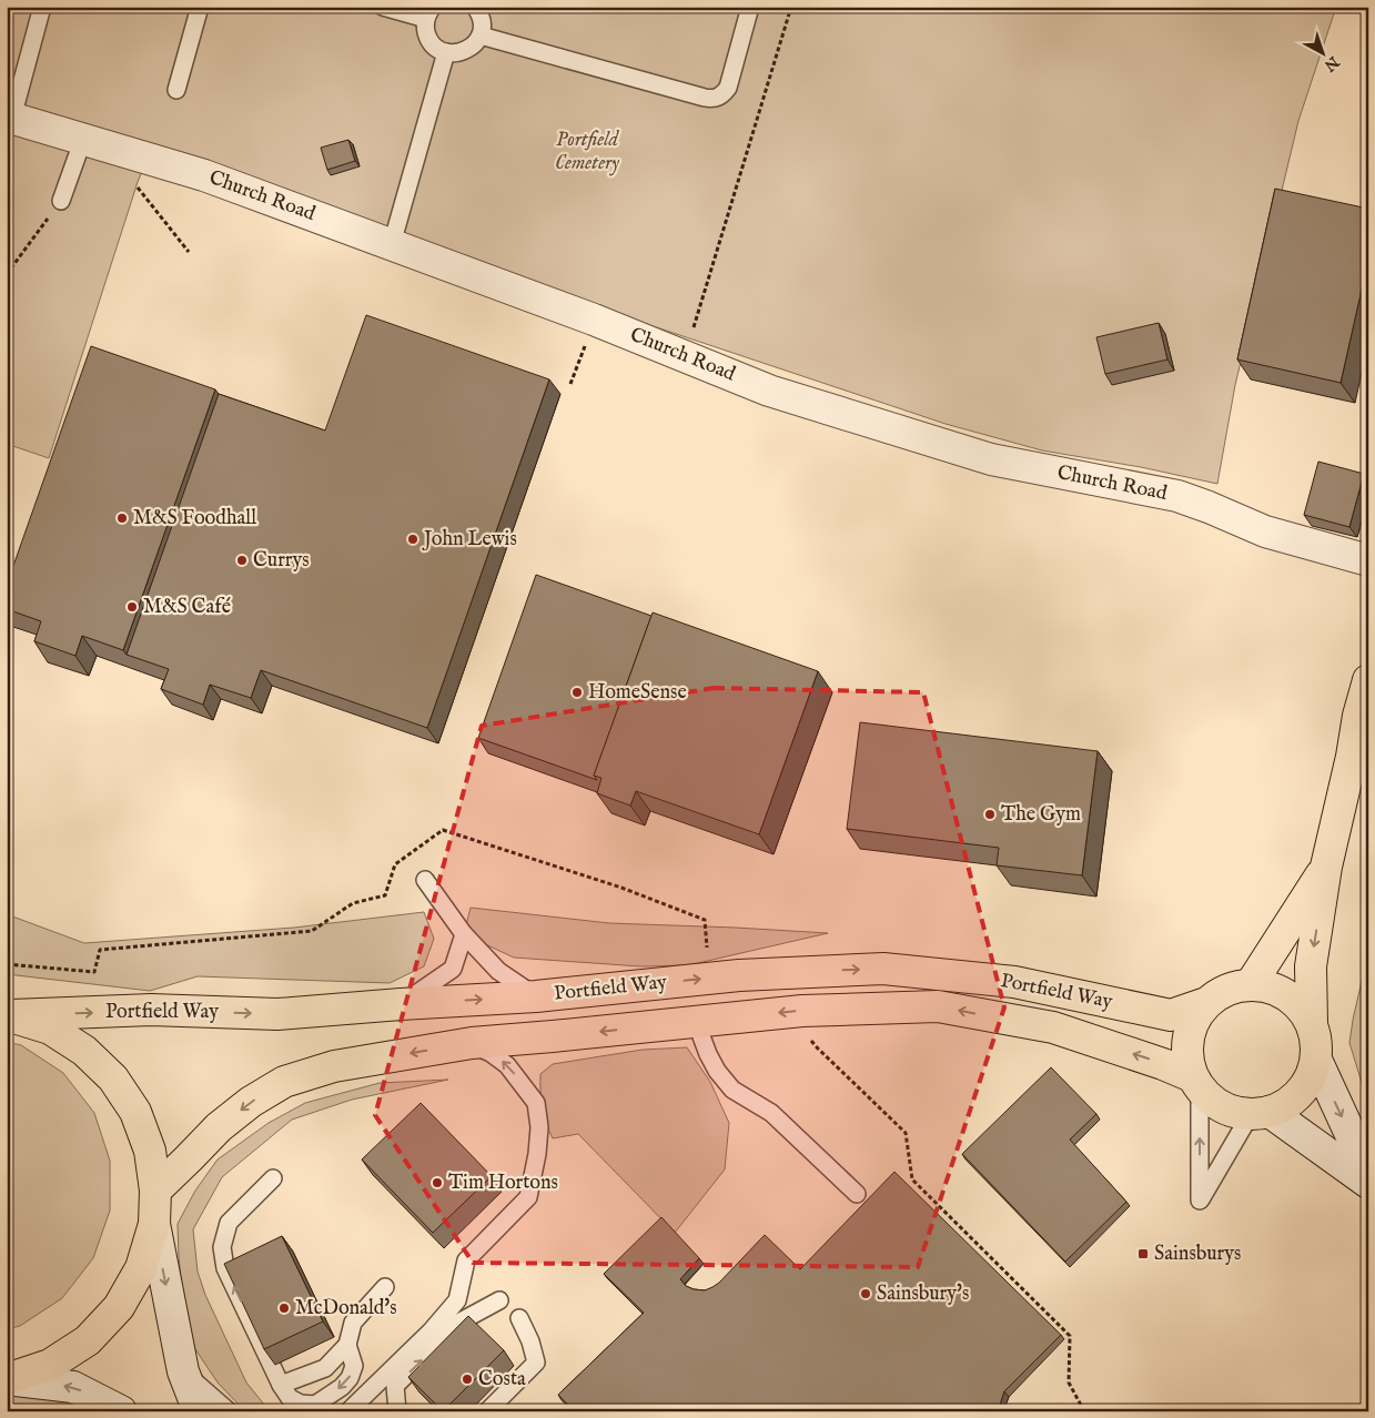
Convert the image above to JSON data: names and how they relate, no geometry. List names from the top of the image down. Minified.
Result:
{"streets":{"main road":["Portfield Way"],"street":["Church Road"]},"parks":["Portfield Cemetery"],"places":{"other":["M&S Foodhall","John Lewis","Currys","M&S Café","HomeSense","The Gym","Tim Hortons","Sainsbury's","McDonald's","Costa"],"transit":["Sainsburys"]},"north":"bottom right"}
